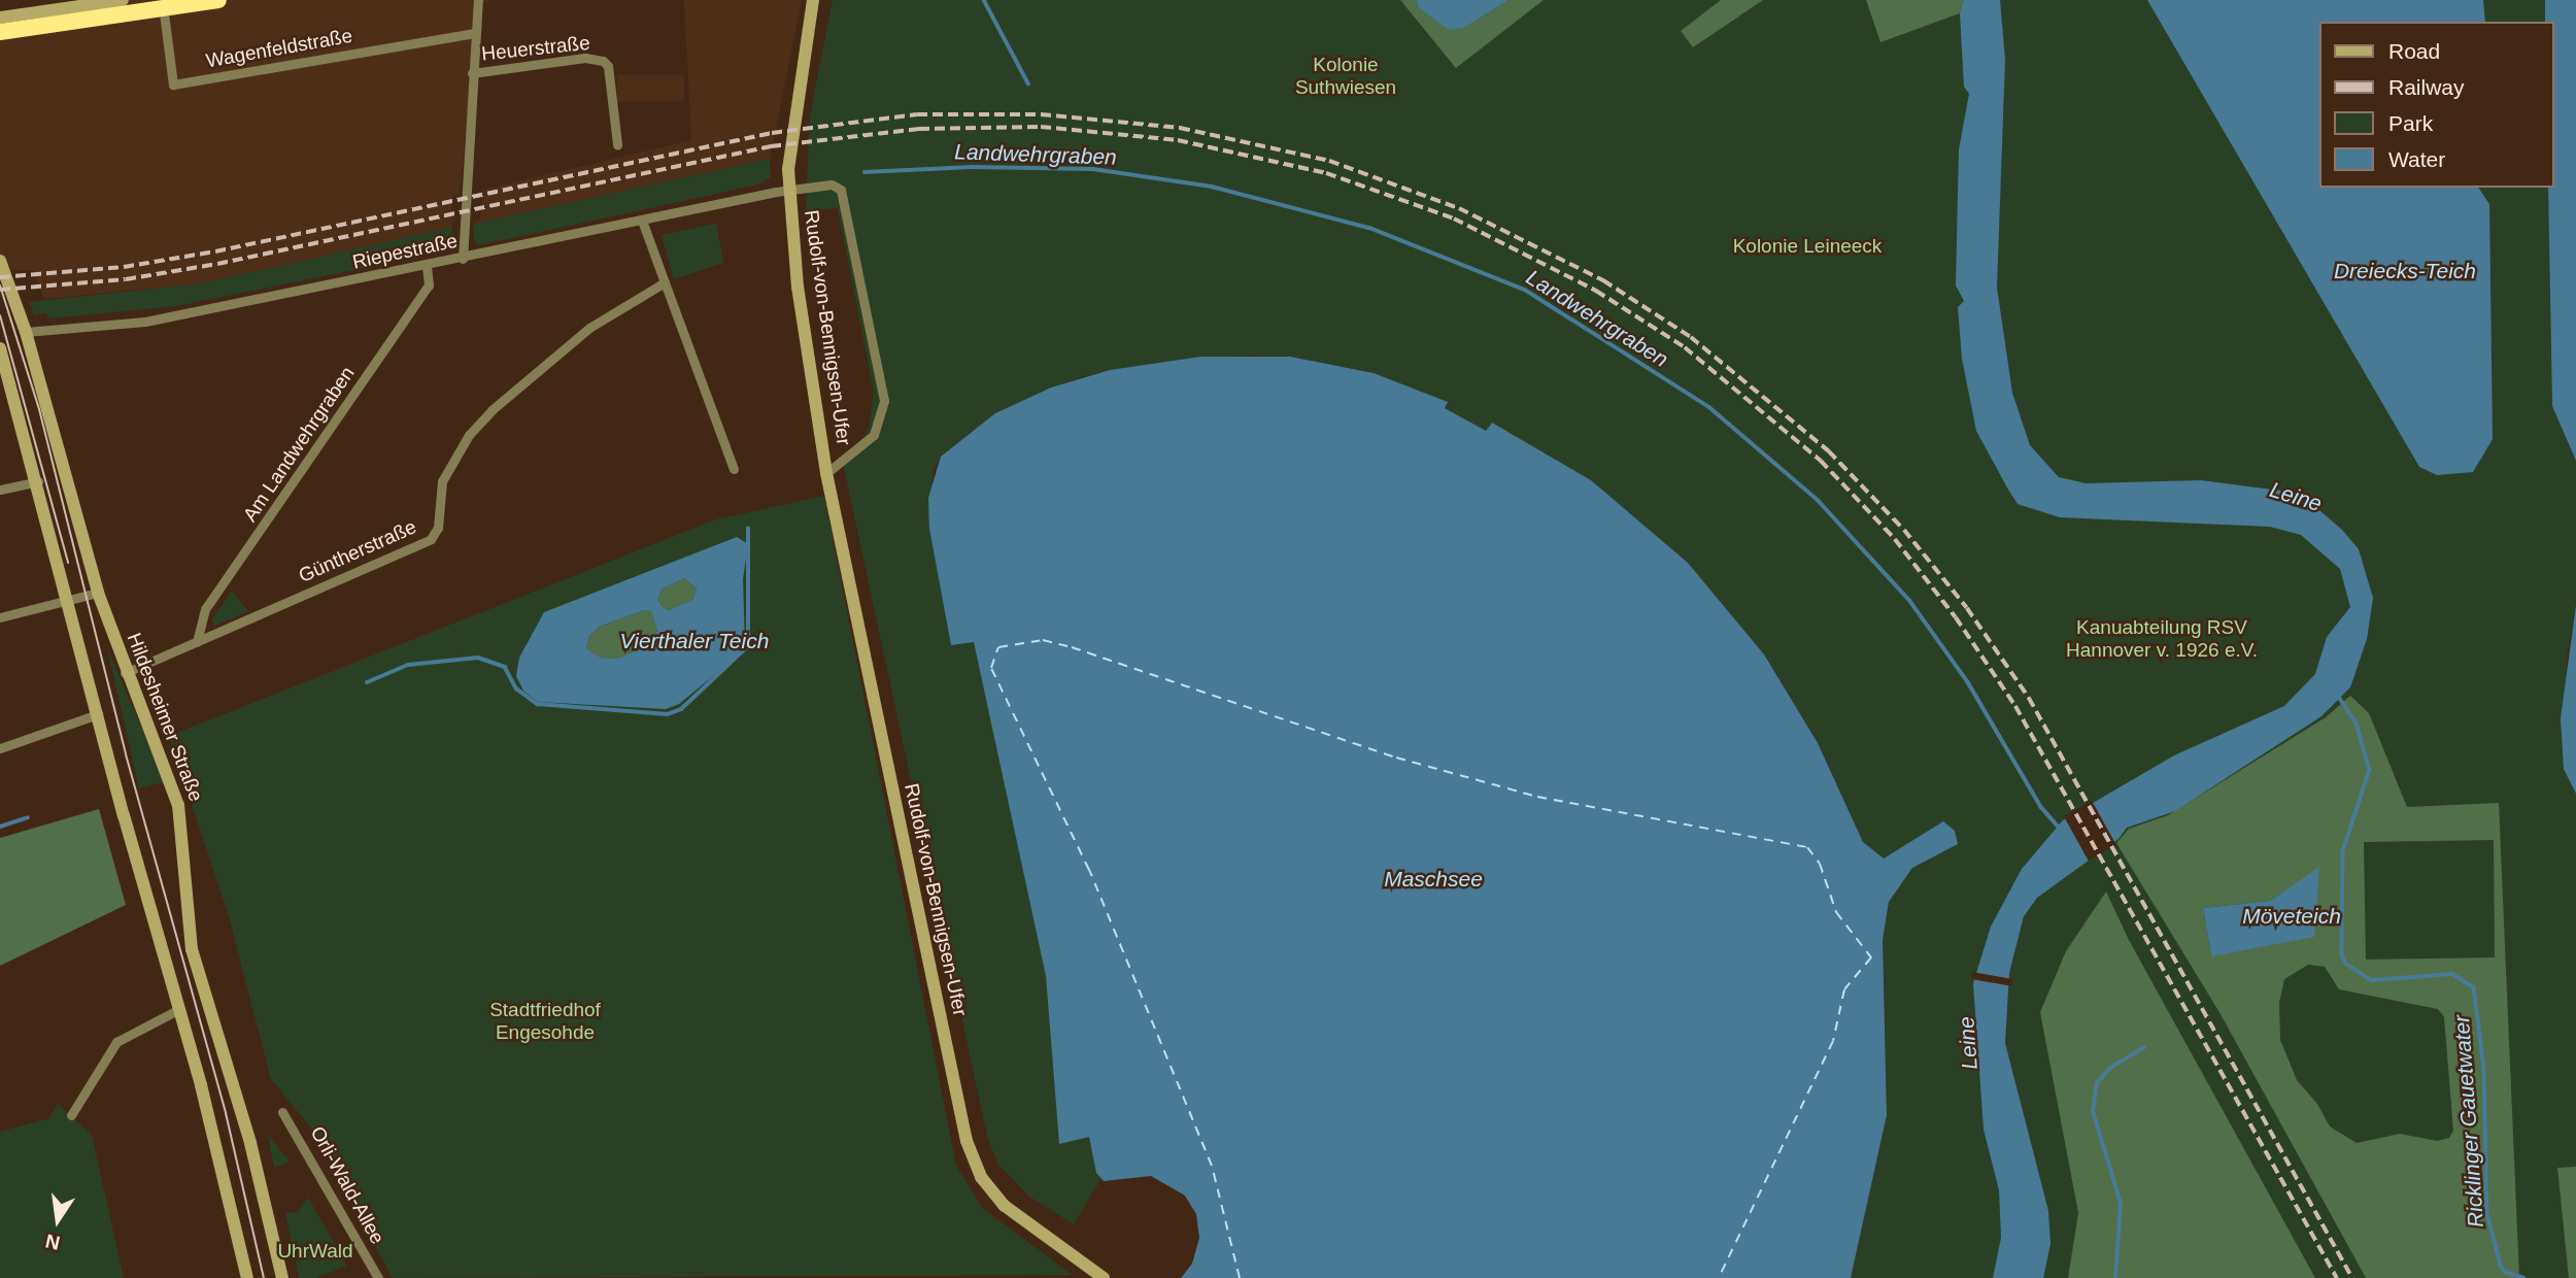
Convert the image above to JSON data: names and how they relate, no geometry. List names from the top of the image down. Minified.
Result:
{"streets":{"main road":["Rudolf-von-Bennigsen-Ufer","Hildesheimer Straße"],"street":["Wagenfeldstraße","Heuerstraße","Riepestraße","Am Landwehrgraben","Güntherstraße","Orli-Wald-Allee"]},"crossings":[["Wagenfeldstraße","Heuerstraße"],["Heuerstraße","Riepestraße"],["Riepestraße","Rudolf-von-Bennigsen-Ufer"],["Riepestraße","Am Landwehrgraben"],["Riepestraße","Hildesheimer Straße"],["Am Landwehrgraben","Güntherstraße"],["Güntherstraße","Hildesheimer Straße"]],"water":["Landwehrgraben","Dreiecks-Teich","Leine","Vierthaler Teich","Maschsee","Möveteich","Ricklinger Gauetwater"],"parks":["Kolonie Suthwiesen","Kolonie Leineeck","Kanuabteilung RSV Hannover v. 1926 e.V.","Stadtfriedhof Engesohde","UhrWald"],"legend":["Road","Railway","Park","Water"],"north":"bottom"}
